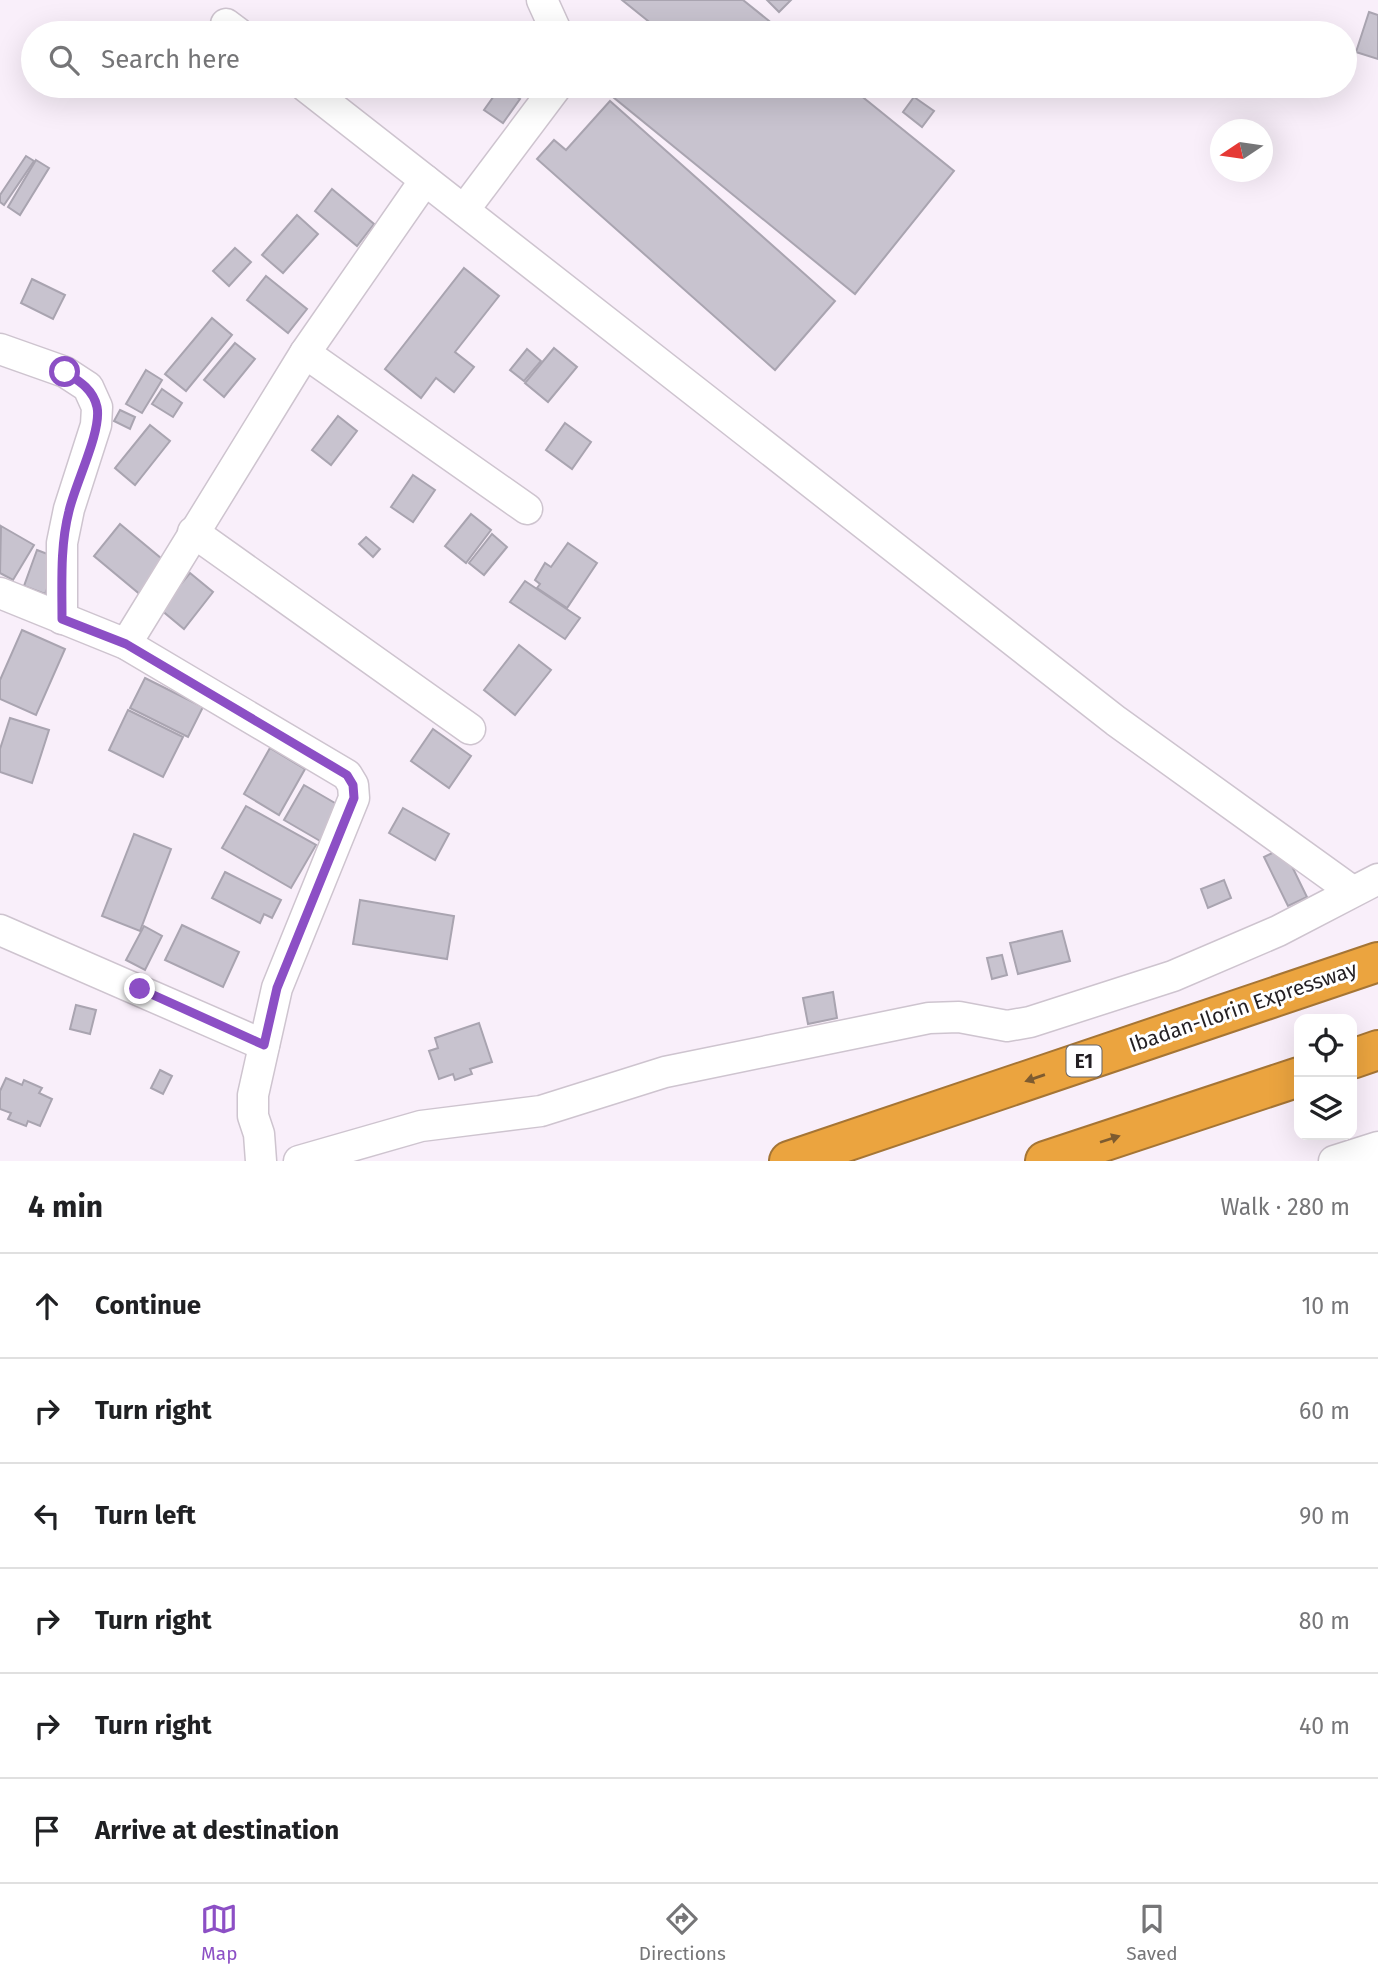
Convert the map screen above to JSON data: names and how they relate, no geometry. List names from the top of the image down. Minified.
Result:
{"streets":{"highway":["Ibadan-Ilorin Expressway","E1"]},"north":"left","page":{"search":"Search here","heading":["4 min","Walk · 280 m"],"list":[["Continue","10 m"],["Turn right","60 m"],["Turn left","90 m"],["Turn right","80 m"],["Turn right","40 m"],"Arrive at destination"],"nav":["Map","Directions","Saved"]}}
